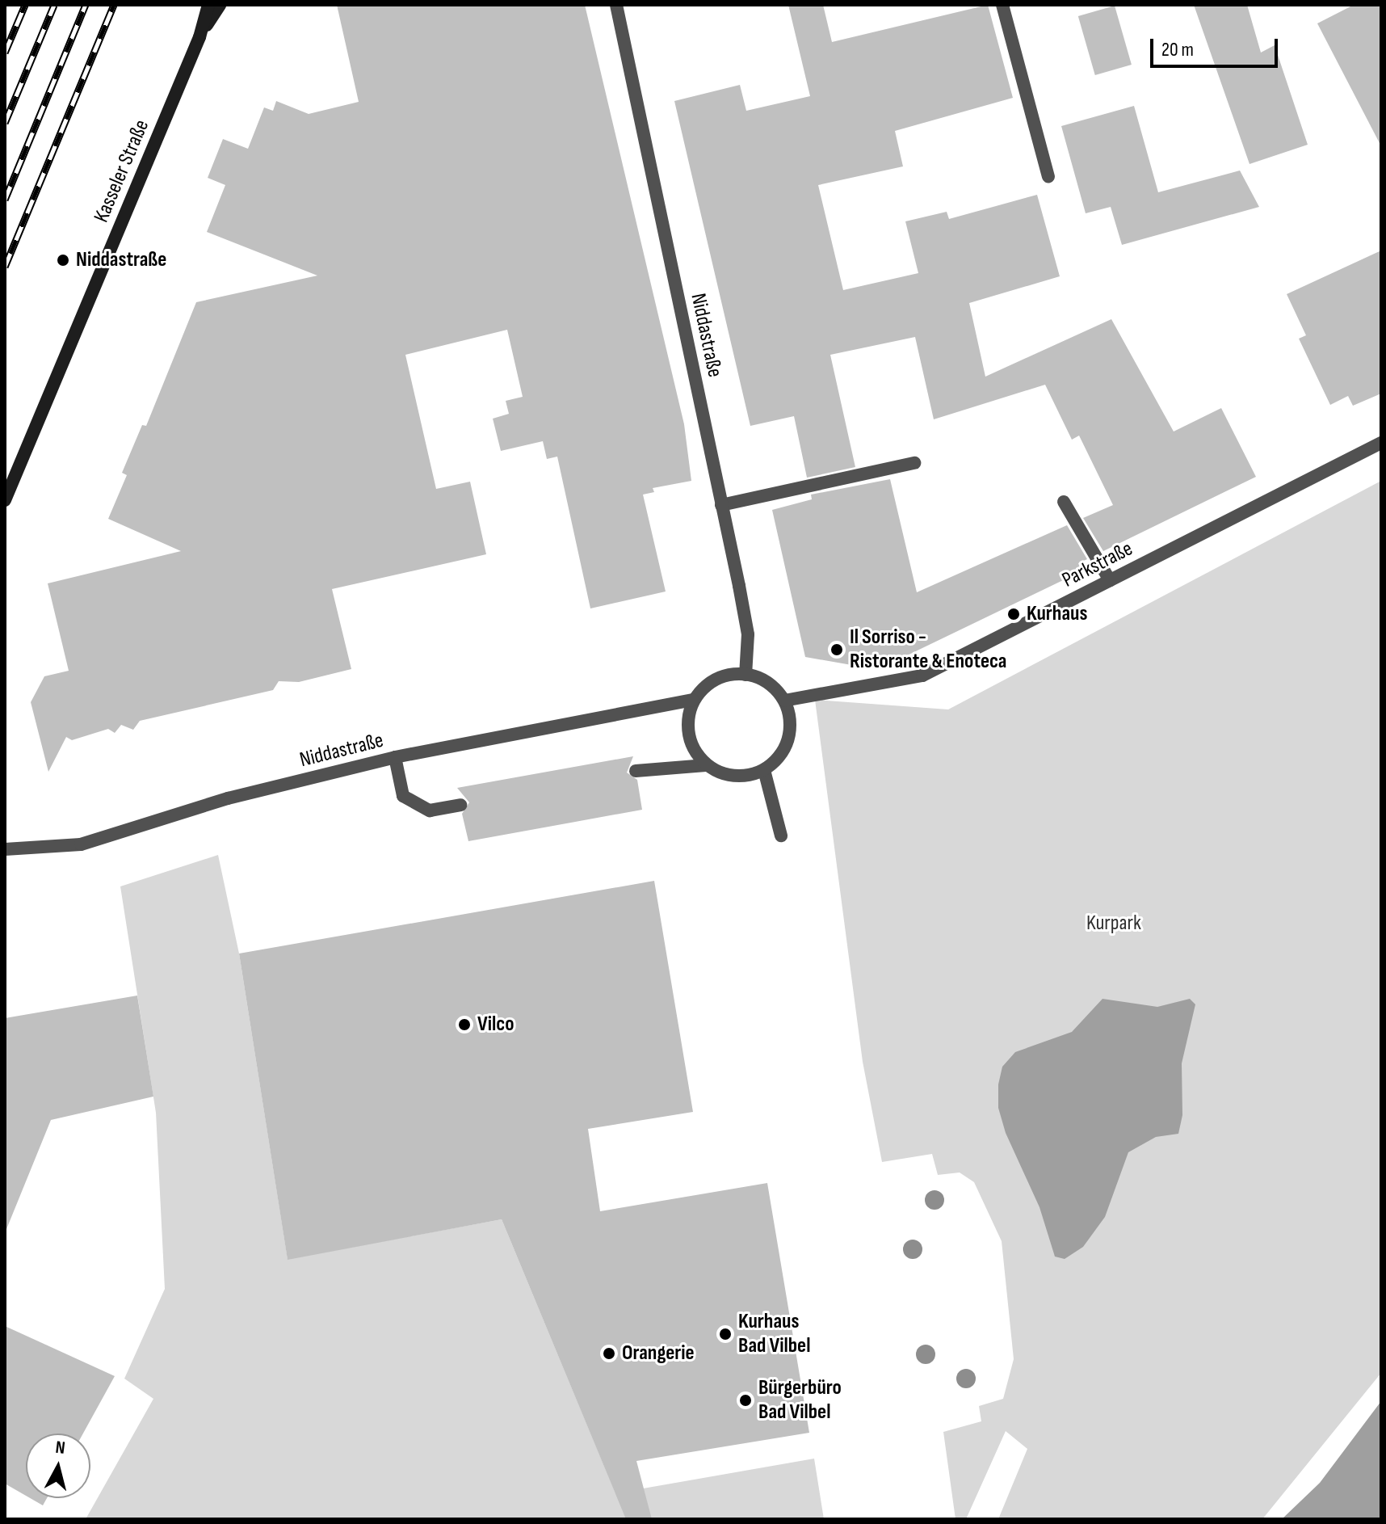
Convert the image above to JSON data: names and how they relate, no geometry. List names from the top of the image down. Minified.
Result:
{"streets":{"main road":["Kasseler Straße"],"street":["Niddastraße","Parkstraße"]},"crossings":[["Niddastraße","Parkstraße"]],"parks":["Kurpark"],"places":["Niddastraße","Kurhaus","Il Sorriso - Ristorante & Enoteca","Vilco","Kurhaus Bad Vilbel","Orangerie","Bürgerbüro Bad Vilbel"],"scale_bar":"20 m","north":"top"}
